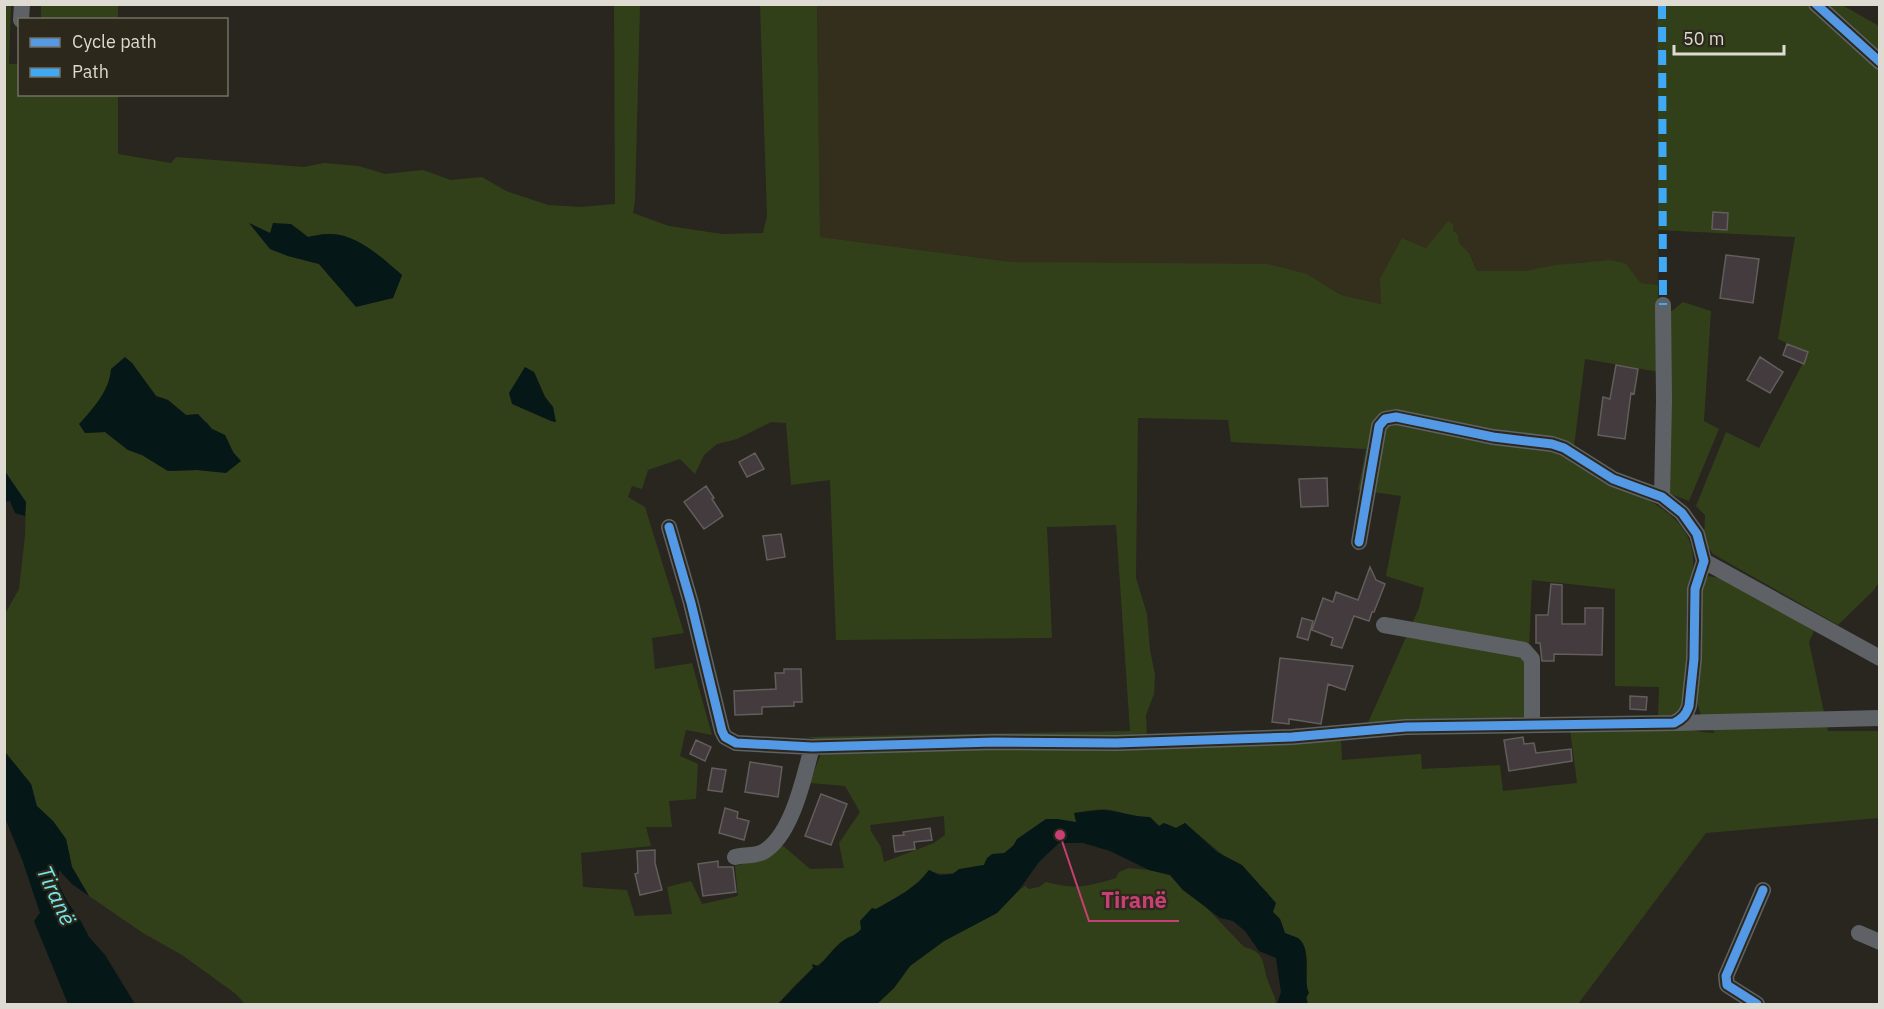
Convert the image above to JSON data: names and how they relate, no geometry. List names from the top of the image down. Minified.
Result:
{"water":["Tiranë"],"places":["Tiranë"],"legend":["Cycle path","Path"],"scale_bar":"50 m"}
